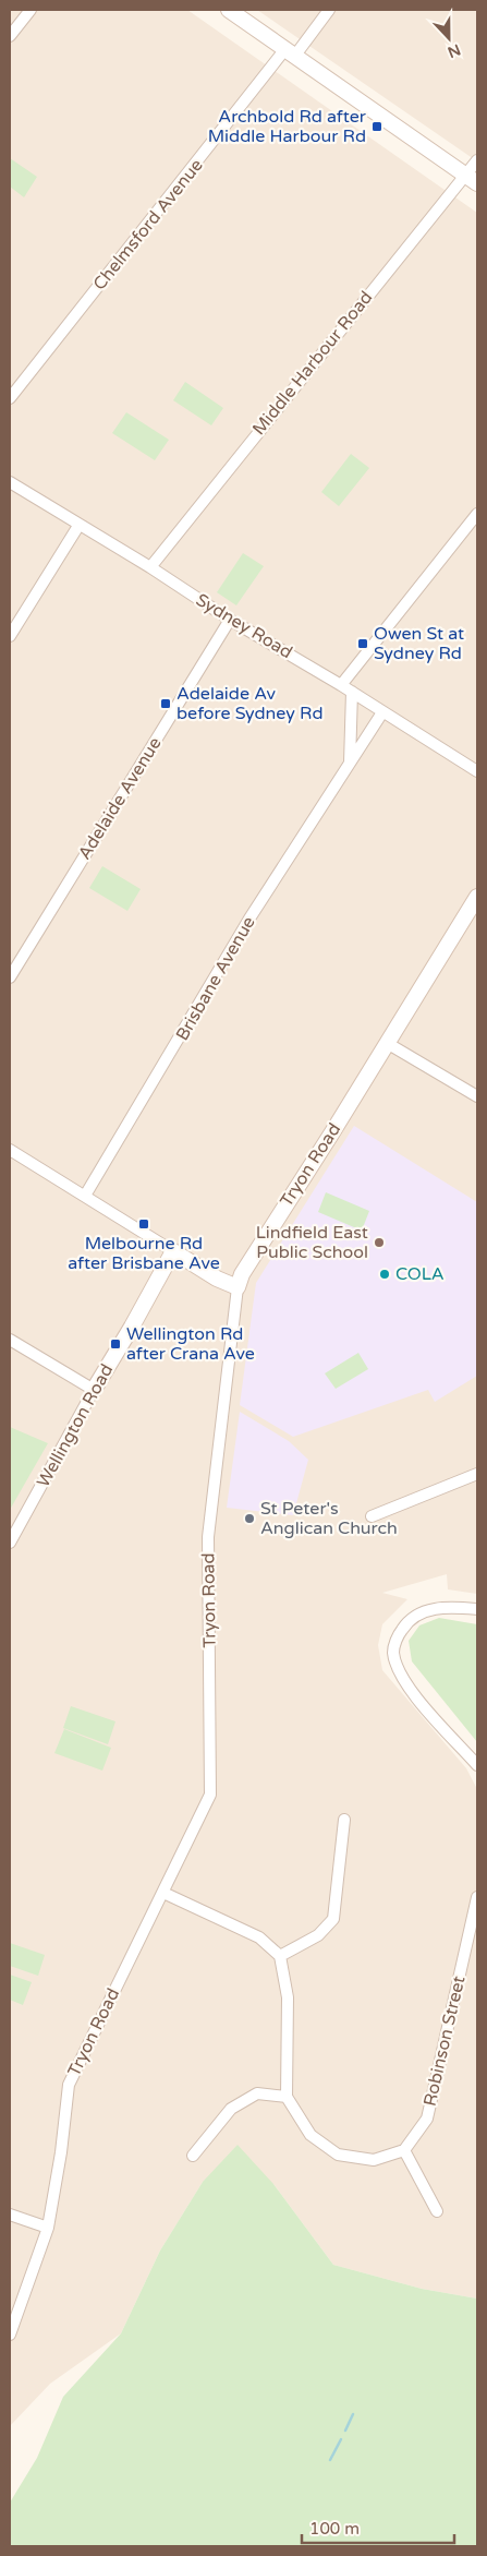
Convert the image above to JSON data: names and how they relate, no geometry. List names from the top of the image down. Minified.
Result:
{"streets":{"street":["Chelmsford Avenue","Middle Harbour Road","Sydney Road","Adelaide Avenue","Brisbane Avenue","Tryon Road","Wellington Road","Robinson Street"]},"crossings":[["Middle Harbour Road","Sydney Road"],["Sydney Road","Adelaide Avenue"],["Sydney Road","Brisbane Avenue"]],"places":{"transit":["Archbold Rd after Middle Harbour Rd","Owen St at Sydney Rd","Adelaide Av before Sydney Rd","Melbourne Rd after Brisbane Ave","Wellington Rd after Crana Ave"],"other":["Lindfield East Public School","COLA","St Peter's Anglican Church"]},"scale_bar":"100 m","north":"bottom"}
